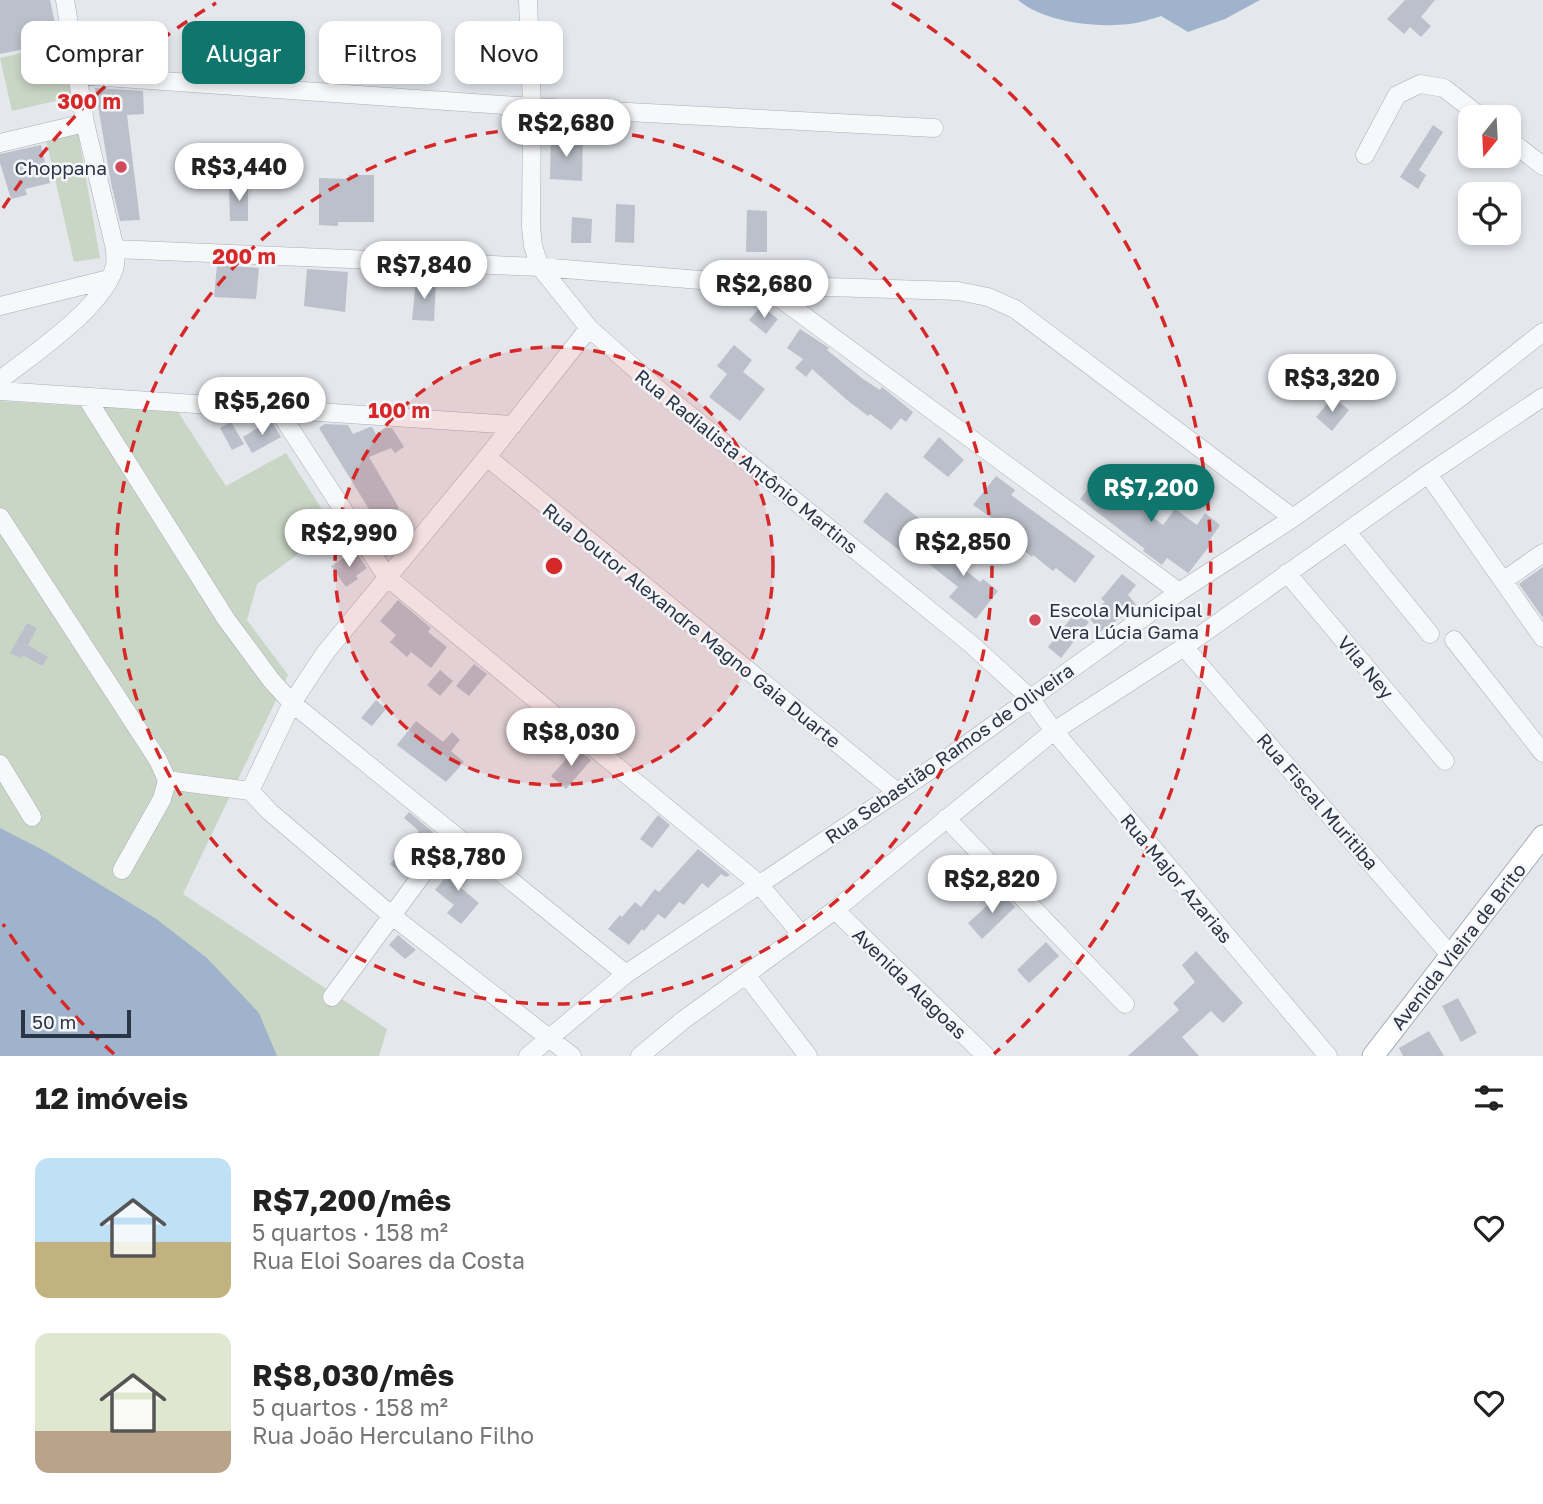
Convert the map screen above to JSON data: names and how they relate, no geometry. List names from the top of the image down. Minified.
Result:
{"streets":{"main road":["Avenida Vieira de Brito"],"street":["Rua Radialista Antônio Martins","Rua Doutor Alexandre Magno Gaia Duarte","Vila Ney","Rua Sebastião Ramos de Oliveira","Rua Fiscal Muritiba","Rua Major Azarias","Avenida Alagoas"]},"crossings":[["Rua Radialista Antônio Martins","Rua Sebastião Ramos de Oliveira"],["Rua Radialista Antônio Martins","Rua Major Azarias"],["Rua Doutor Alexandre Magno Gaia Duarte","Rua Sebastião Ramos de Oliveira"],["Rua Sebastião Ramos de Oliveira","Rua Major Azarias"],["Rua Fiscal Muritiba","Avenida Vieira de Brito"]],"places":["Choppana","Escola Municipal Vera Lúcia Gama"],"scale_bar":"50 m","north":"bottom","page":{"chip":["Comprar","Alugar","Filtros","Novo"],"price":["R$2,680","R$3,440","R$7,840","R$2,680","R$3,320","R$5,260","R$7,200","R$2,990","R$2,850","R$8,030","R$8,780","R$2,820"],"scale":"50 m","heading":"12 imóveis","list":[{"name":"R$7,200/mês","note":"5 quartos · 158 m² · Rua Eloi Soares da Costa"},{"name":"R$8,030/mês","note":"5 quartos · 158 m² · Rua João Herculano Filho"}]},"rings":["300 m","200 m","100 m"]}
